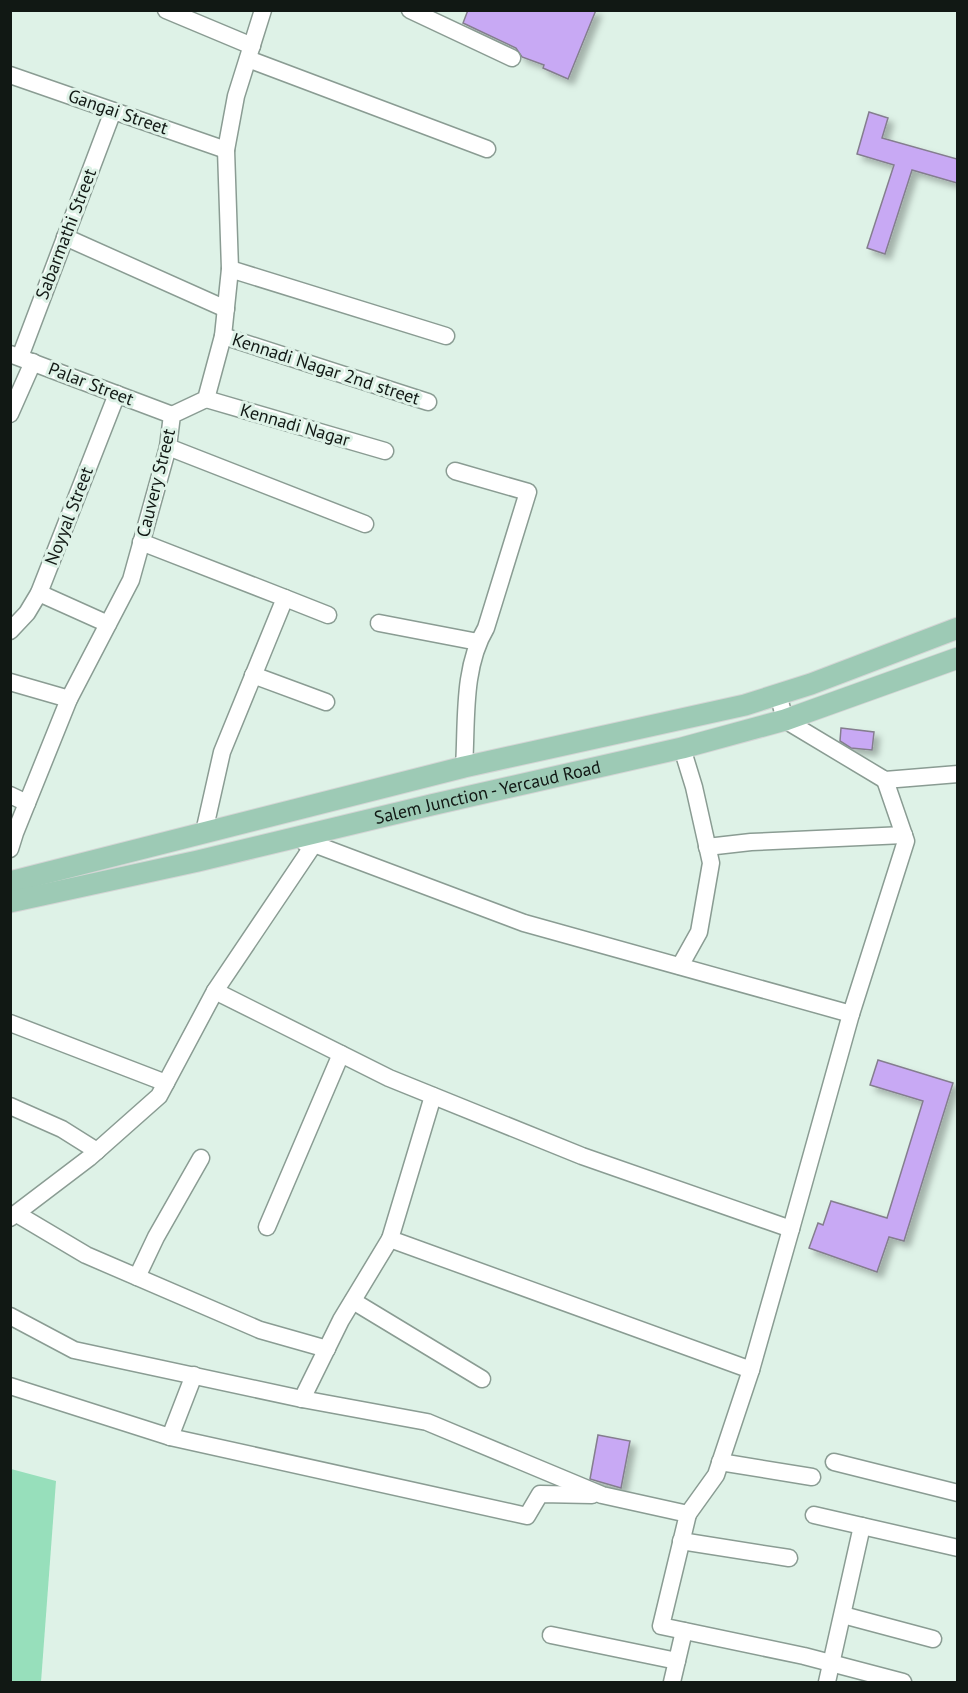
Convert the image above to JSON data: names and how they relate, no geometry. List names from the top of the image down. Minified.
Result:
{"streets":{"main road":["Salem Junction - Yercaud Road"],"street":["Gangai Street","Sabarmathi Street","Kennadi Nagar 2nd street","Palar Street","Kennadi Nagar","Cauvery Street","Noyyal Street"]},"crossings":[["Gangai Street","Sabarmathi Street"],["Sabarmathi Street","Palar Street"],["Palar Street","Cauvery Street"],["Palar Street","Noyyal Street"],["Kennadi Nagar","Cauvery Street"]]}
